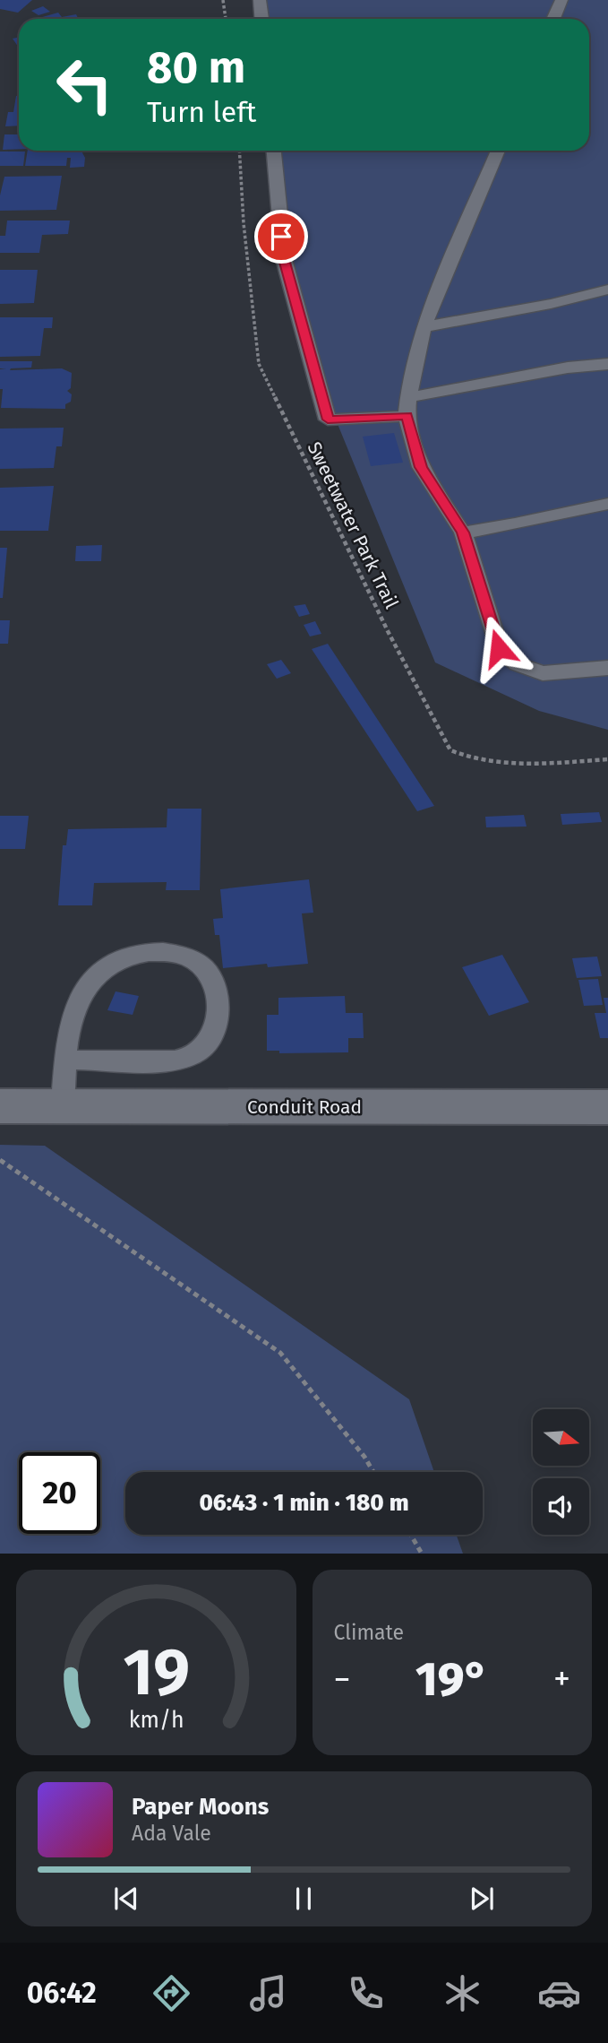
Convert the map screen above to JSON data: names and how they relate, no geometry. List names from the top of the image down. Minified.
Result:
{"streets":{"street":["Conduit Road"],"path":["Sweetwater Park Trail"]},"north":"right","page":{"turn":["80 m","Turn left"],"limit":"20","trip":"06:43 · 1 min · 180 m","tile":"Climate","heat":["−","19°","+"],"song":["Paper Moons","Ada Vale"],"tabs":"06:42","gauge":["19","km/h"]}}
